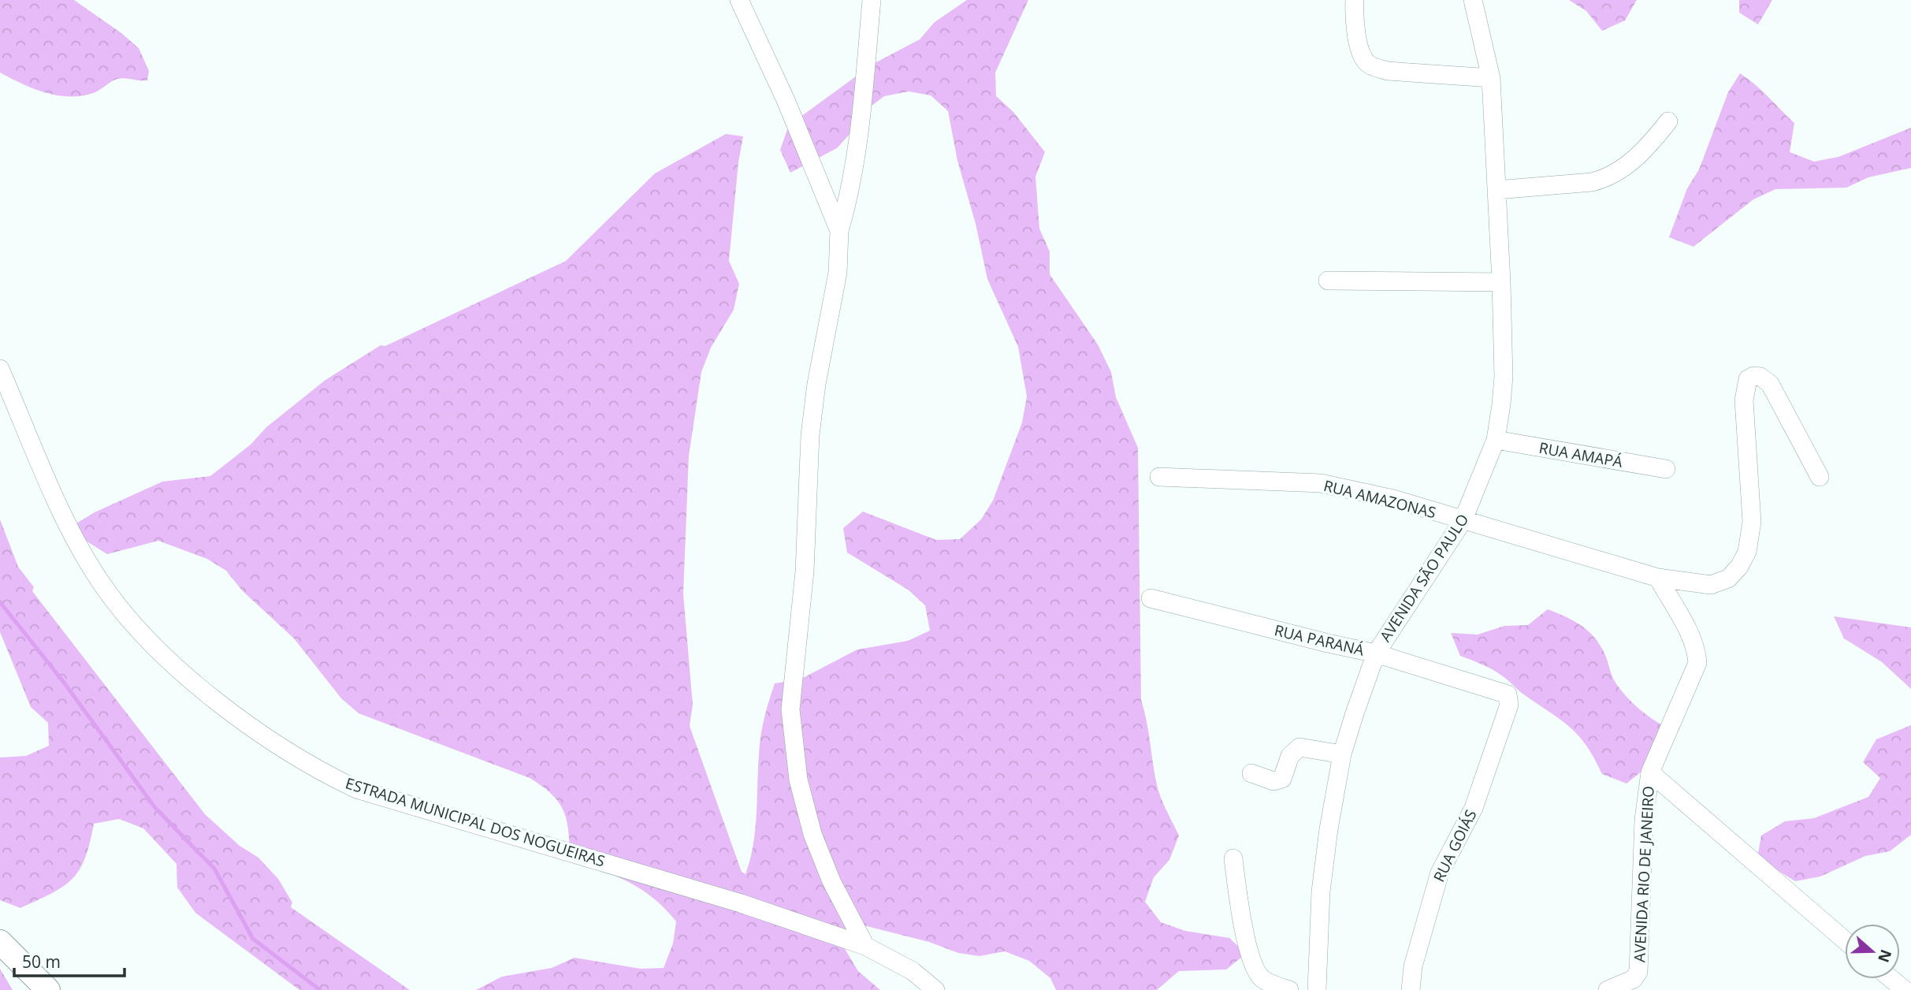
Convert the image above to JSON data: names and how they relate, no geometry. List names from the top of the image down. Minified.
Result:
{"streets":{"street":["RUA AMAPÁ","RUA AMAZONAS","AVENIDA SÃO PAULO","RUA PARANÁ","ESTRADA MUNICIPAL DOS NOGUEIRAS","RUA GOIÁS","AVENIDA RIO DE JANEIRO"]},"crossings":[["RUA AMAPÁ","AVENIDA SÃO PAULO"],["RUA AMAZONAS","AVENIDA SÃO PAULO"],["AVENIDA SÃO PAULO","RUA PARANÁ"],["RUA PARANÁ","RUA GOIÁS"]],"scale_bar":"50 m","north":"right"}
